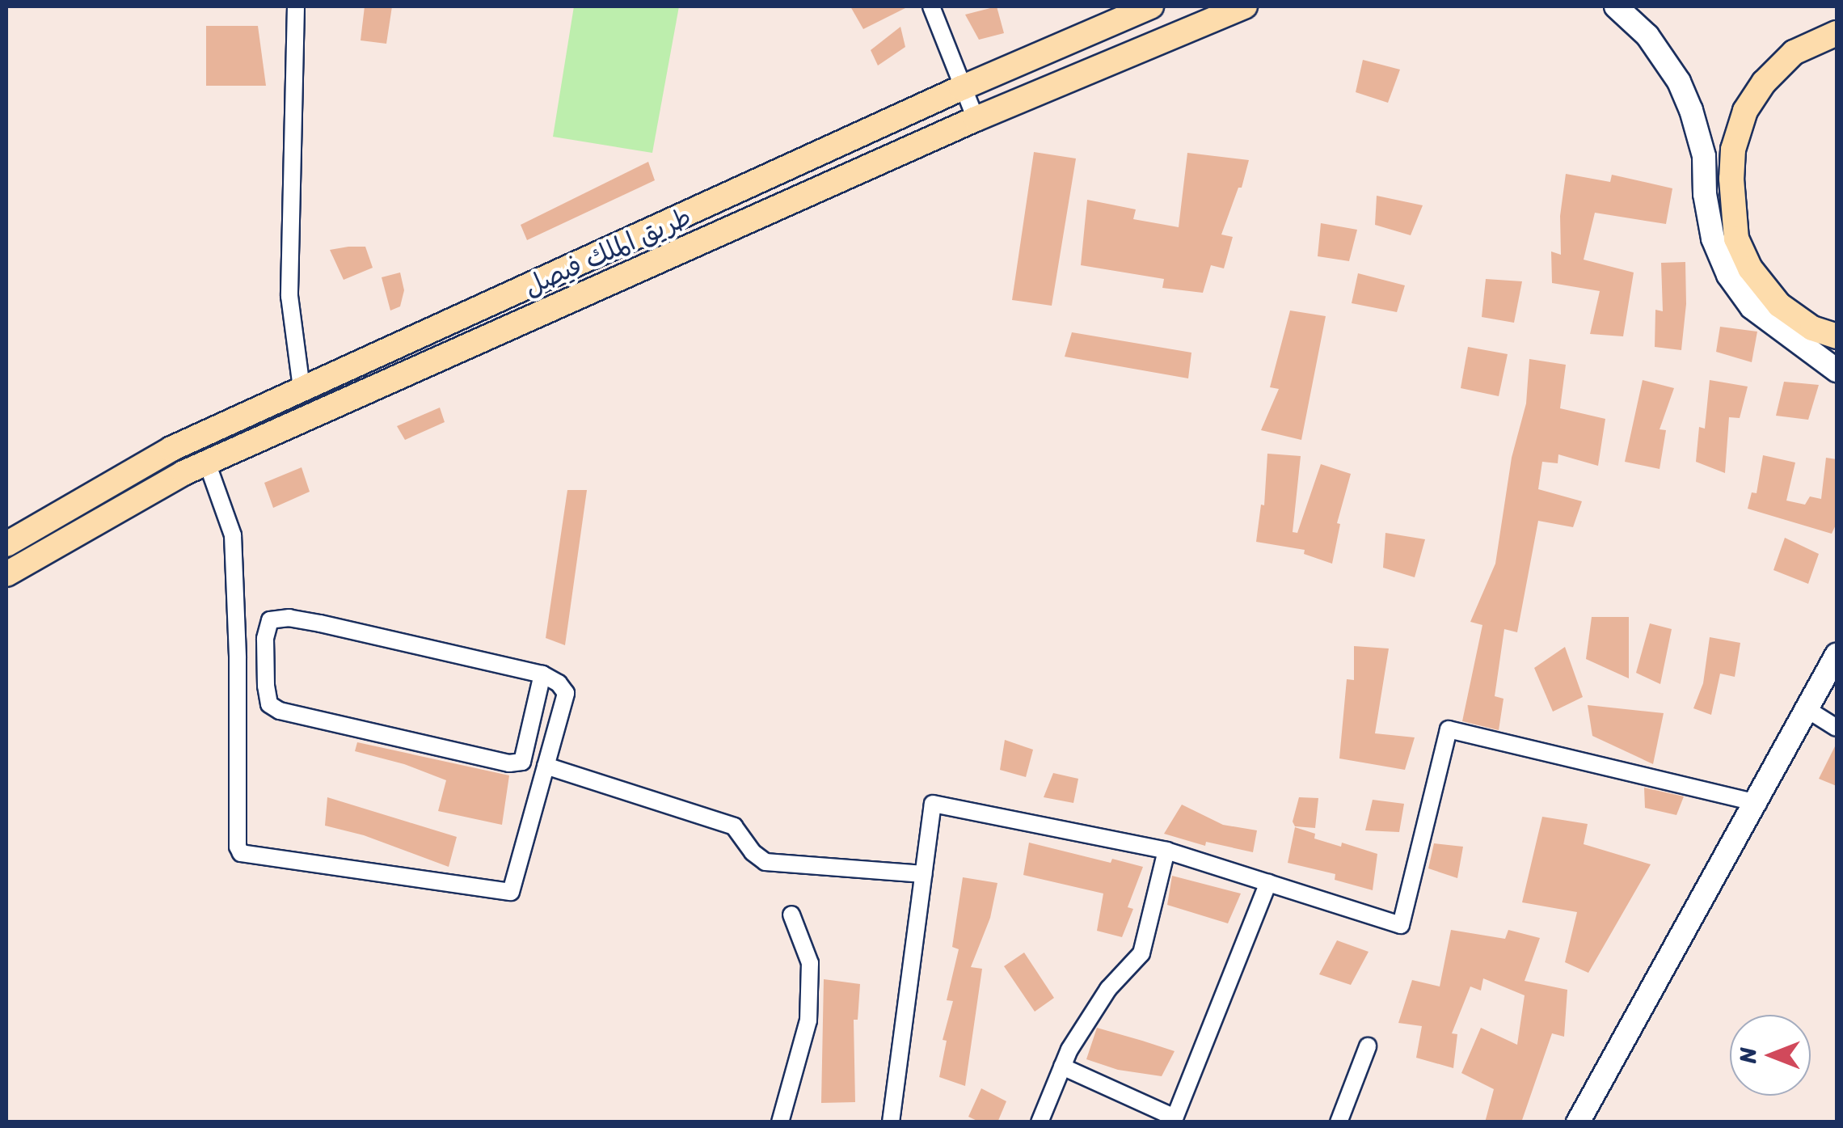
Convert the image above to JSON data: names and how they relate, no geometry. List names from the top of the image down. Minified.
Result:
{"streets":{"main road":["طريق الملك فيصل"]},"north":"left"}
